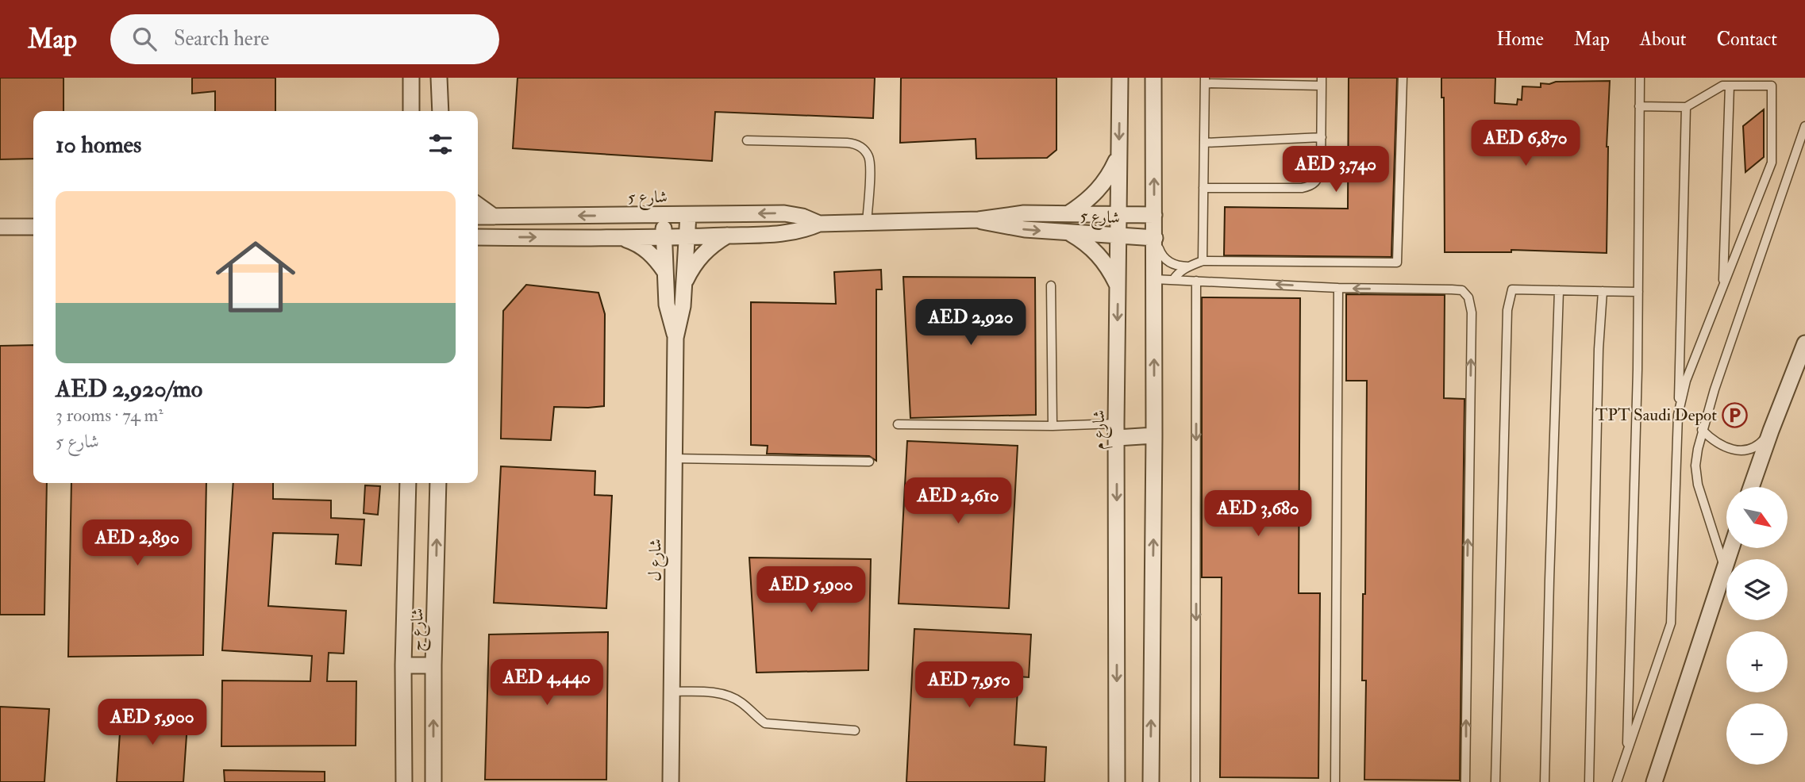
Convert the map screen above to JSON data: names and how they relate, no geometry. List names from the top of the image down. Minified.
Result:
{"streets":{"street":["شارع 5","شارع م","شارع ل","شارع ج"]},"crossings":[["شارع 5","شارع م"],["شارع 5","شارع ل"]],"places":{"parking":["TPT Saudi Depot"]},"north":"bottom right","page":{"header":"Map","search":"Search here","nav":["Home","Map","About","Contact"],"heading":"10 homes","price":["AED 6,870","AED 3,740","AED 2,920","AED 2,610","AED 3,680","AED 2,890","AED 5,900","AED 4,440","AED 7,950","AED 5,900"],"list":[{"name":"AED 2,920/mo","note":"3 rooms · 74 m² · شارع 5"}],"map_buttons":["+","−"]}}
